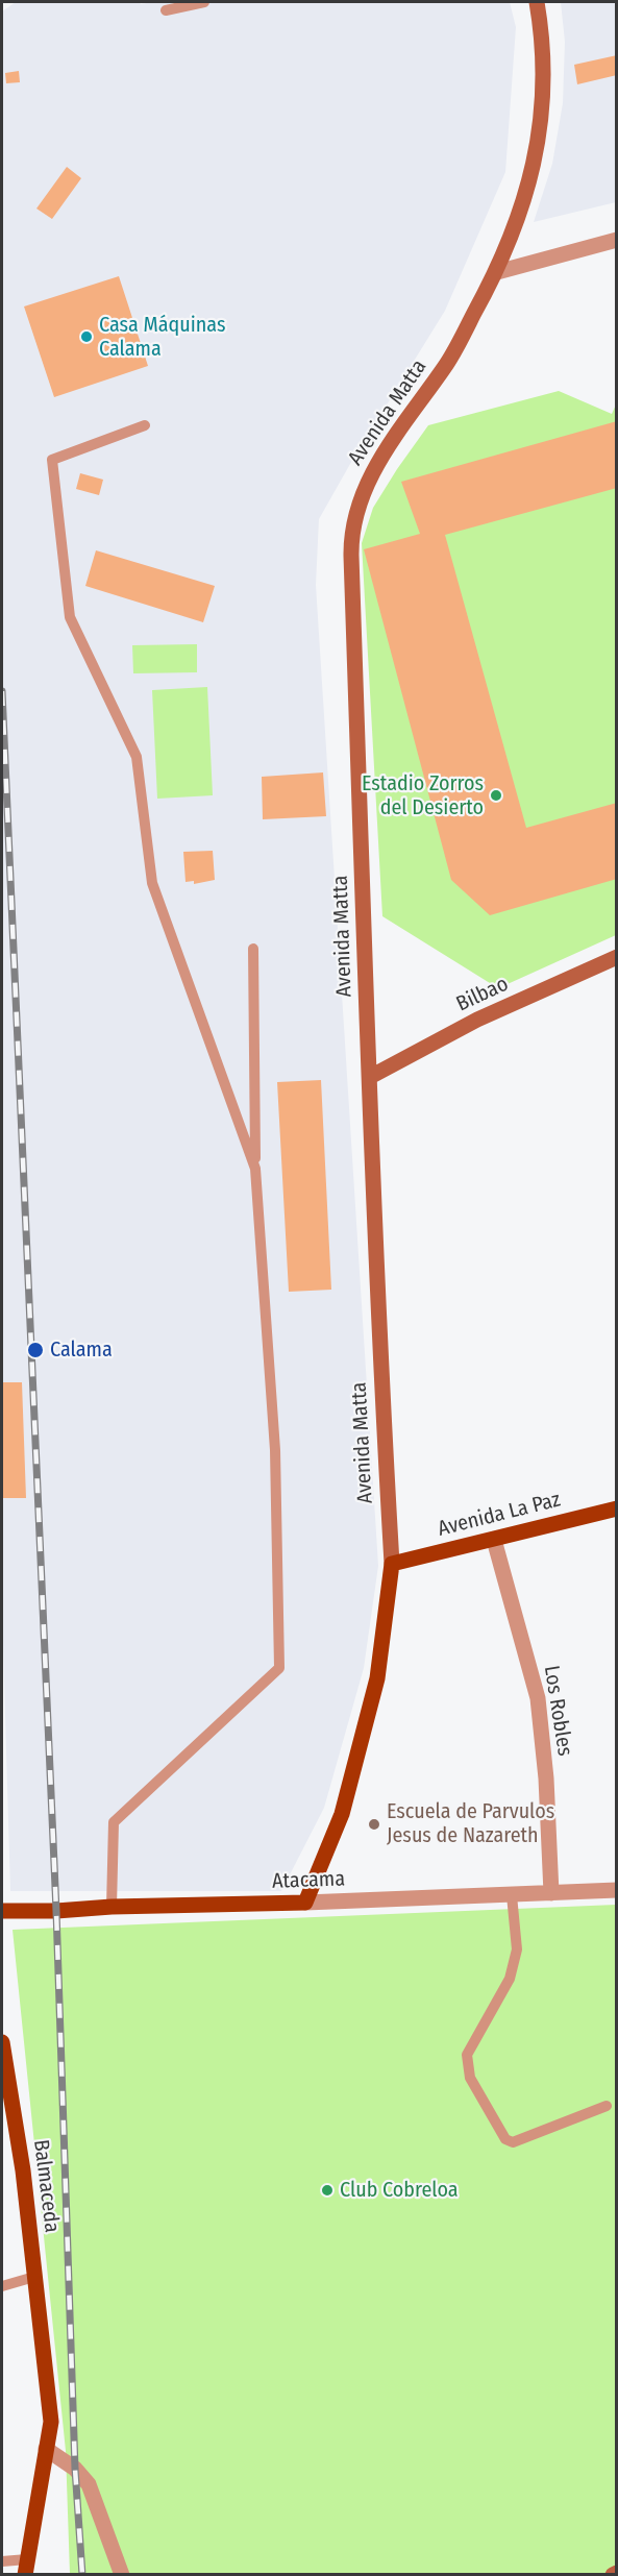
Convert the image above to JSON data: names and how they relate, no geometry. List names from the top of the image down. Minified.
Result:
{"streets":{"main road":["Avenida Matta","Avenida La Paz","Atacama","Balmaceda"],"street":["Bilbao","Los Robles"]},"crossings":[["Avenida Matta","Bilbao"],["Avenida Matta","Avenida La Paz"],["Avenida Matta","Atacama"],["Avenida La Paz","Los Robles"],["Los Robles","Atacama"]],"places":["Casa Máquinas Calama","Estadio Zorros del Desierto","Calama","Escuela de Parvulos Jesus de Nazareth","Club Cobreloa"]}
